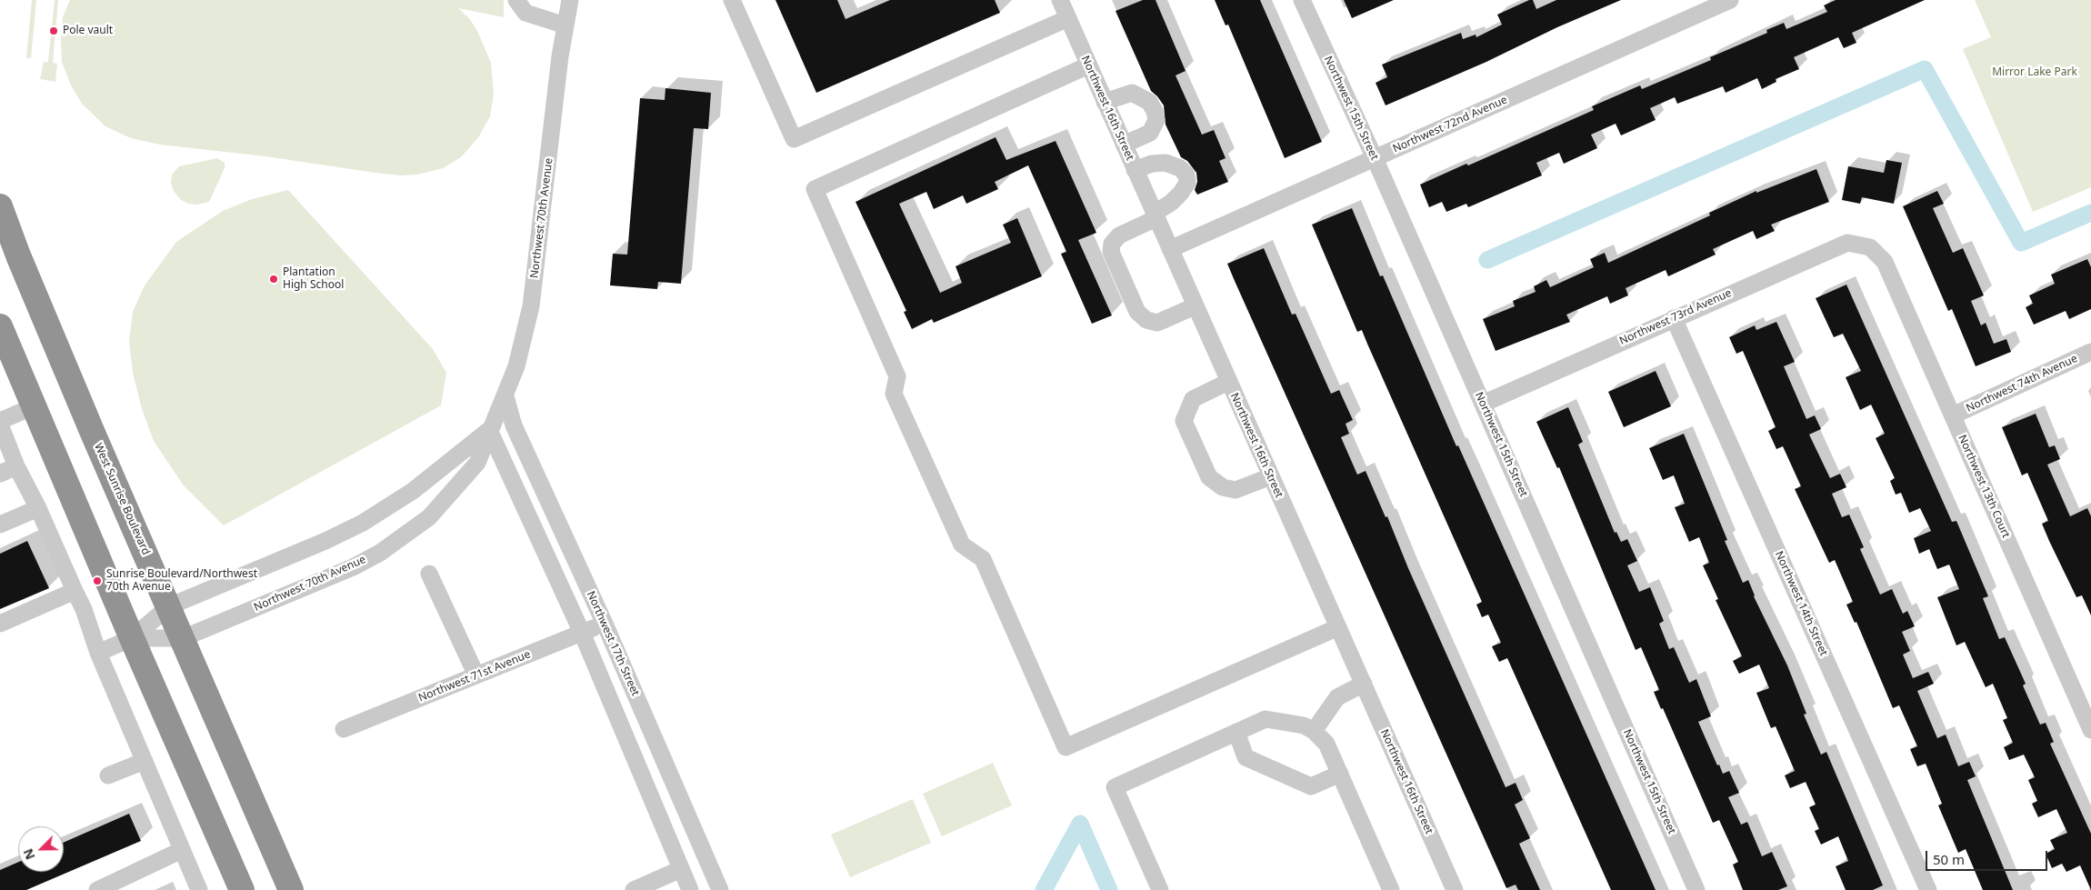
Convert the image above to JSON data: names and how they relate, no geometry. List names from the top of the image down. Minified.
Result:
{"streets":{"highway":["West Sunrise Boulevard"],"street":["Northwest 16th Street","Northwest 15th Street","Northwest 72nd Avenue","Northwest 70th Avenue","Northwest 73rd Avenue","Northwest 74th Avenue","Northwest 13th Court","Northwest 14th Street","Northwest 17th Street","Northwest 71st Avenue"]},"crossings":[["Northwest 16th Street","Northwest 72nd Avenue"],["Northwest 15th Street","Northwest 72nd Avenue"],["Northwest 15th Street","Northwest 73rd Avenue"],["Northwest 70th Avenue","West Sunrise Boulevard"],["Northwest 70th Avenue","Northwest 17th Street"],["Northwest 73rd Avenue","Northwest 13th Court"],["Northwest 73rd Avenue","Northwest 14th Street"],["Northwest 74th Avenue","Northwest 13th Court"],["Northwest 17th Street","Northwest 71st Avenue"]],"parks":["Mirror Lake Park"],"places":["Pole vault","Plantation High School","Sunrise Boulevard/Northwest 70th Avenue"],"scale_bar":"50 m","north":"bottom left"}
